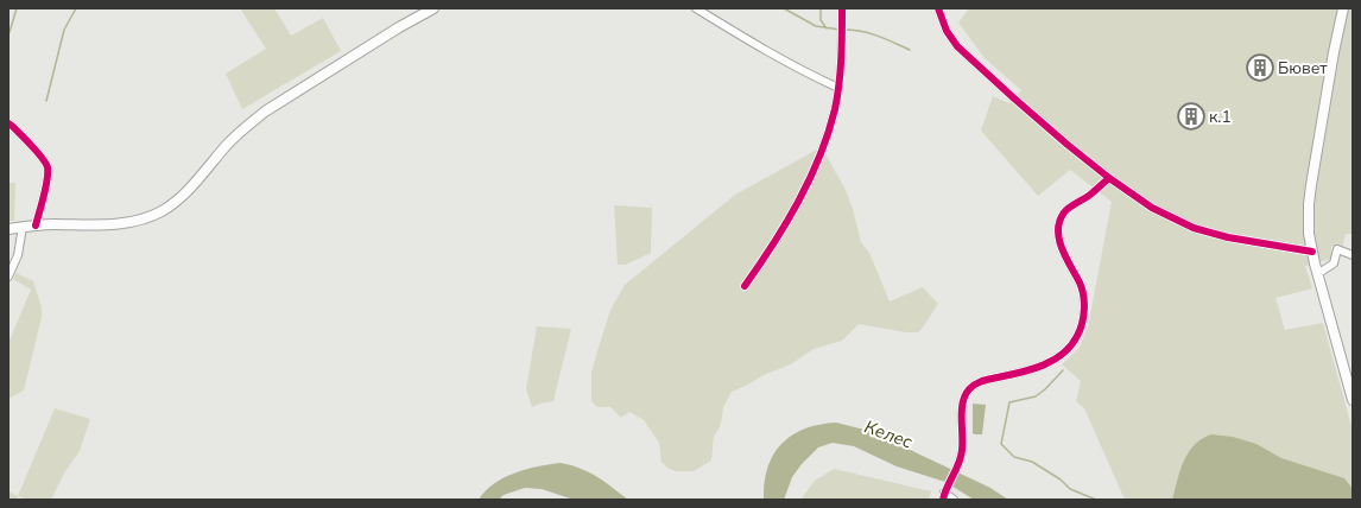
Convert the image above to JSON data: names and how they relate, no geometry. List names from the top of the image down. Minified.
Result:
{"water":["Келес"],"places":{"building":["Бювет","к.1"]}}
